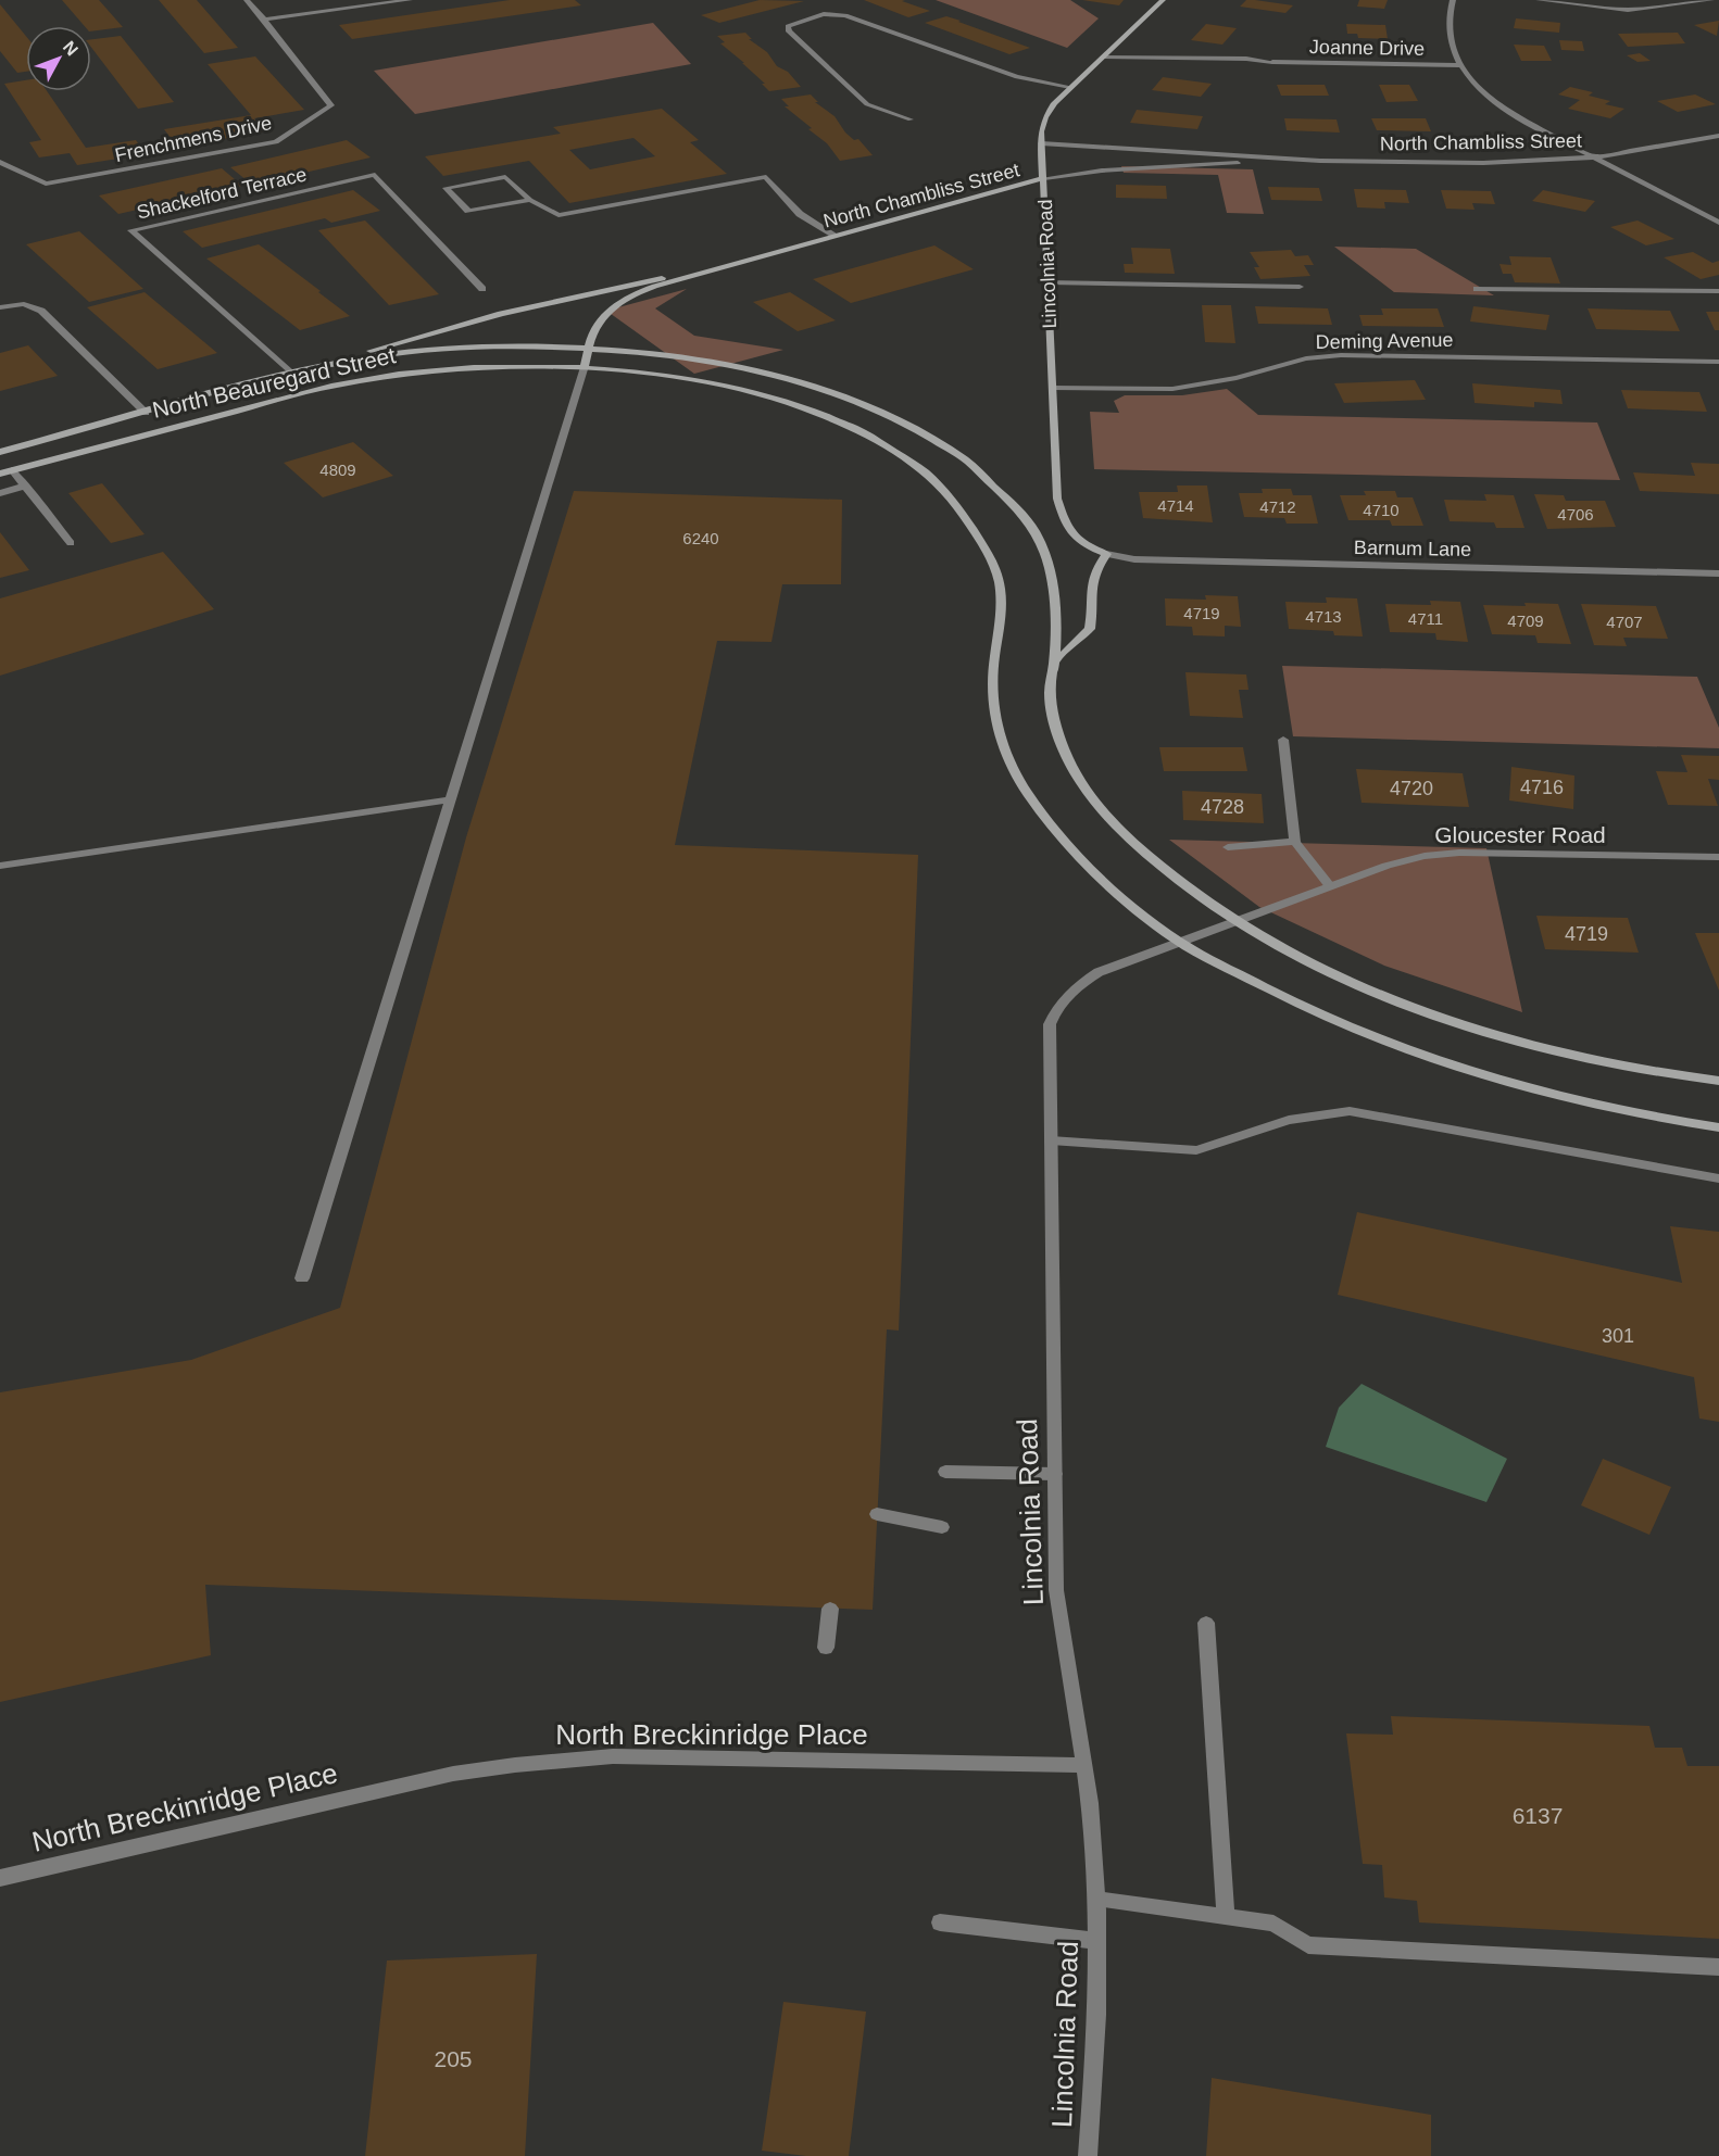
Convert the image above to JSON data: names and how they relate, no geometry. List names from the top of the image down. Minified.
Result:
{"streets":{"main road":["North Chambliss Street","Lincolnia Road","North Beauregard Street"],"street":["Joanne Drive","Frenchmens Drive","Shackelford Terrace","Deming Avenue","Barnum Lane","Gloucester Road","North Breckinridge Place"]},"crossings":[["Joanne Drive","Lincolnia Road"],["North Chambliss Street","Lincolnia Road"],["North Chambliss Street","North Beauregard Street"],["Shackelford Terrace","North Beauregard Street"],["Lincolnia Road","Deming Avenue"],["Lincolnia Road","North Beauregard Street"],["Lincolnia Road","Barnum Lane"],["Lincolnia Road","Gloucester Road"],["Lincolnia Road","North Breckinridge Place"],["North Beauregard Street","Gloucester Road"]],"house_numbers":["4809","4714","4712","4710","4706","6240","4719","4713","4711","4709","4707","4716","4720","4728","4719","301","6137","205"],"north":"top right"}
